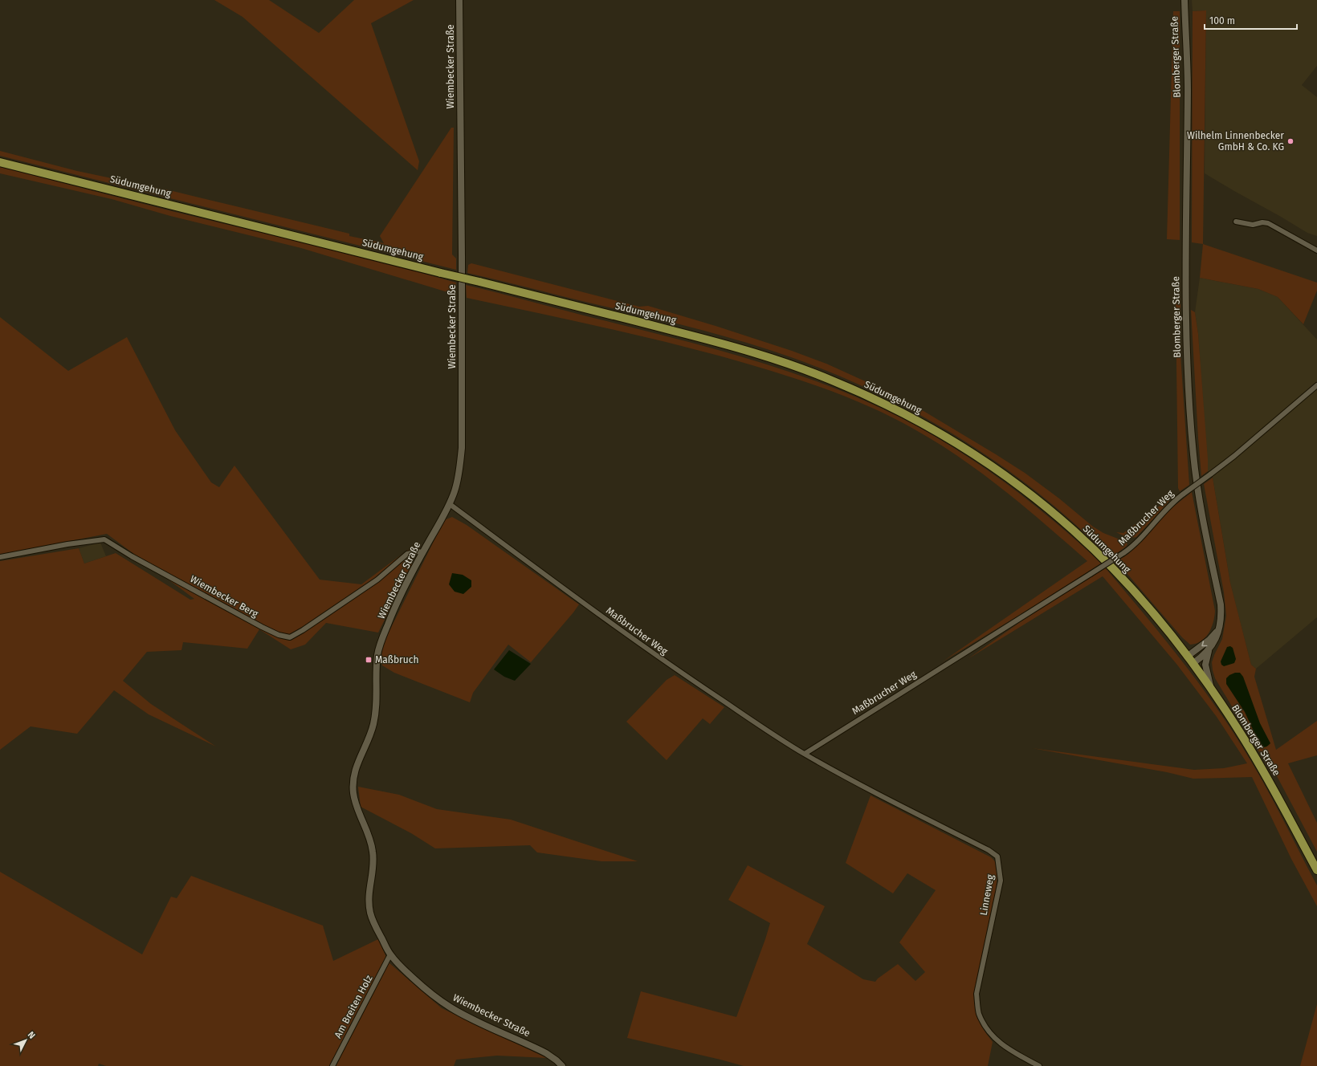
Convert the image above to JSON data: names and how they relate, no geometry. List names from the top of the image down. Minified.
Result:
{"streets":{"main road":["Blomberger Straße","Südumgehung"],"street":["Wiembecker Straße","Maßbrucher Weg","Wiembecker Berg","Linneweg","Am Breiten Holz"]},"crossings":[["Blomberger Straße","Südumgehung"],["Wiembecker Straße","Maßbrucher Weg"],["Wiembecker Straße","Wiembecker Berg"],["Wiembecker Straße","Am Breiten Holz"],["Maßbrucher Weg","Linneweg"]],"places":{"other":["Wilhelm Linnenbecker GmbH & Co. KG"],"transit":["Maßbruch"]},"scale_bar":"100 m","north":"top right"}
